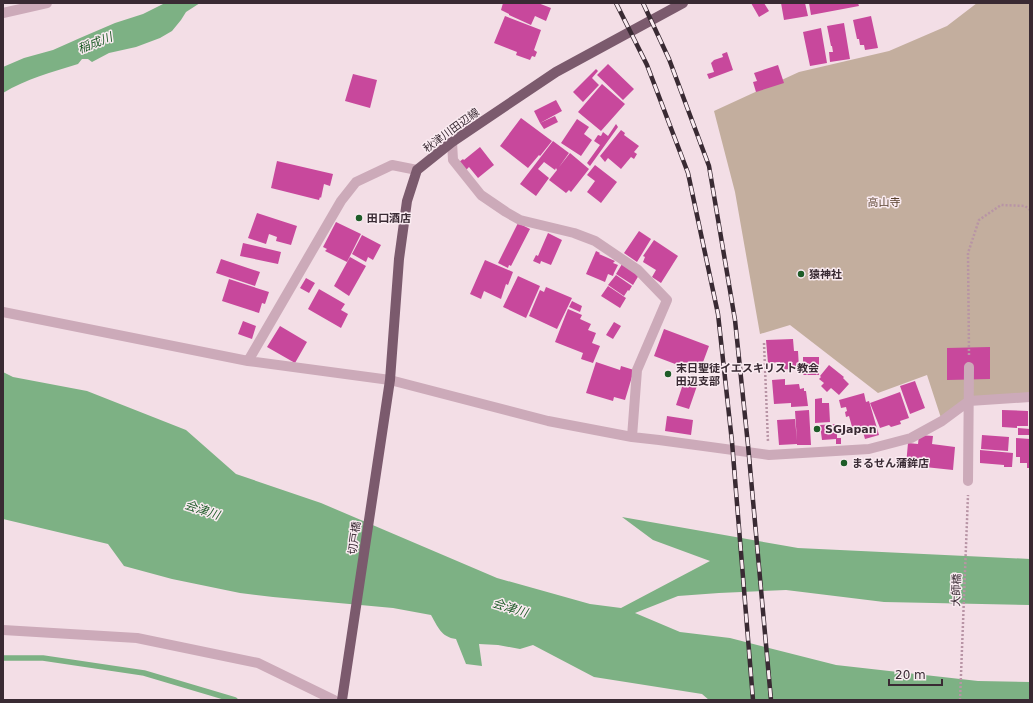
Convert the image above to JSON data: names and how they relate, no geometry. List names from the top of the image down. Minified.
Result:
{"streets":{"main road":["秋津川田辺線","切戸橋"],"path":["大師橋"]},"water":["稲成川","会津川"],"parks":["高山寺"],"places":["田口酒店","猿神社","末日聖徒イエスキリスト教会 田辺支部","SGJapan","まるせん蒲鉾店"],"scale_bar":"20 m"}
